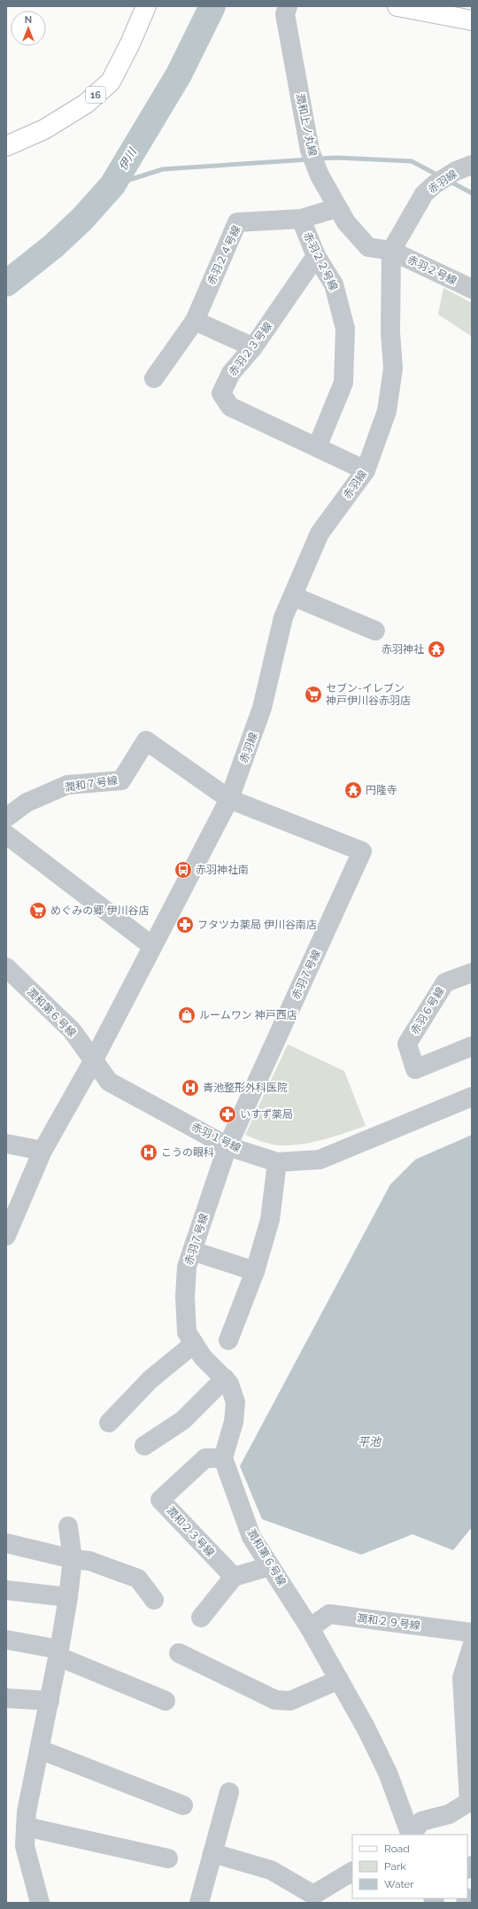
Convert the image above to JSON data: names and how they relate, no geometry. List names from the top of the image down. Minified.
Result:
{"streets":{"main road":["16"],"street":["潤和上ノ丸線","赤羽線","赤羽２４号線","赤羽２２号線","赤羽２号線","赤羽２３号線","潤和７号線","赤羽７号線","赤羽６号線","潤和第６号線","赤羽１号線","潤和２３号線","潤和２９号線"]},"crossings":[["潤和上ノ丸線","赤羽線"],["潤和上ノ丸線","赤羽２４号線"],["潤和上ノ丸線","赤羽２号線"],["赤羽線","赤羽２号線"],["赤羽線","赤羽２３号線"],["赤羽線","潤和７号線"],["赤羽線","赤羽７号線"],["赤羽線","潤和第６号線"],["赤羽線","赤羽１号線"],["赤羽２４号線","赤羽２２号線"],["赤羽２２号線","赤羽２３号線"],["潤和７号線","赤羽７号線"],["赤羽７号線","赤羽１号線"],["潤和第６号線","赤羽１号線"],["潤和第６号線","潤和２３号線"],["潤和第６号線","潤和２９号線"]],"water":["伊川","平池"],"places":{"temple":["赤羽神社","円隆寺"],"supermarket":["セブン-イレブン 神戸伊川谷赤羽店","めぐみの郷 伊川谷店"],"bus stop":["赤羽神社南"],"pharmacy":["フタツカ薬局 伊川谷南店","いすず薬局"],"shop":["ルームワン 神戸西店"],"hospital":["青池整形外科医院","こうの眼科"]},"legend":["Road","Park","Water"],"north":"top"}
